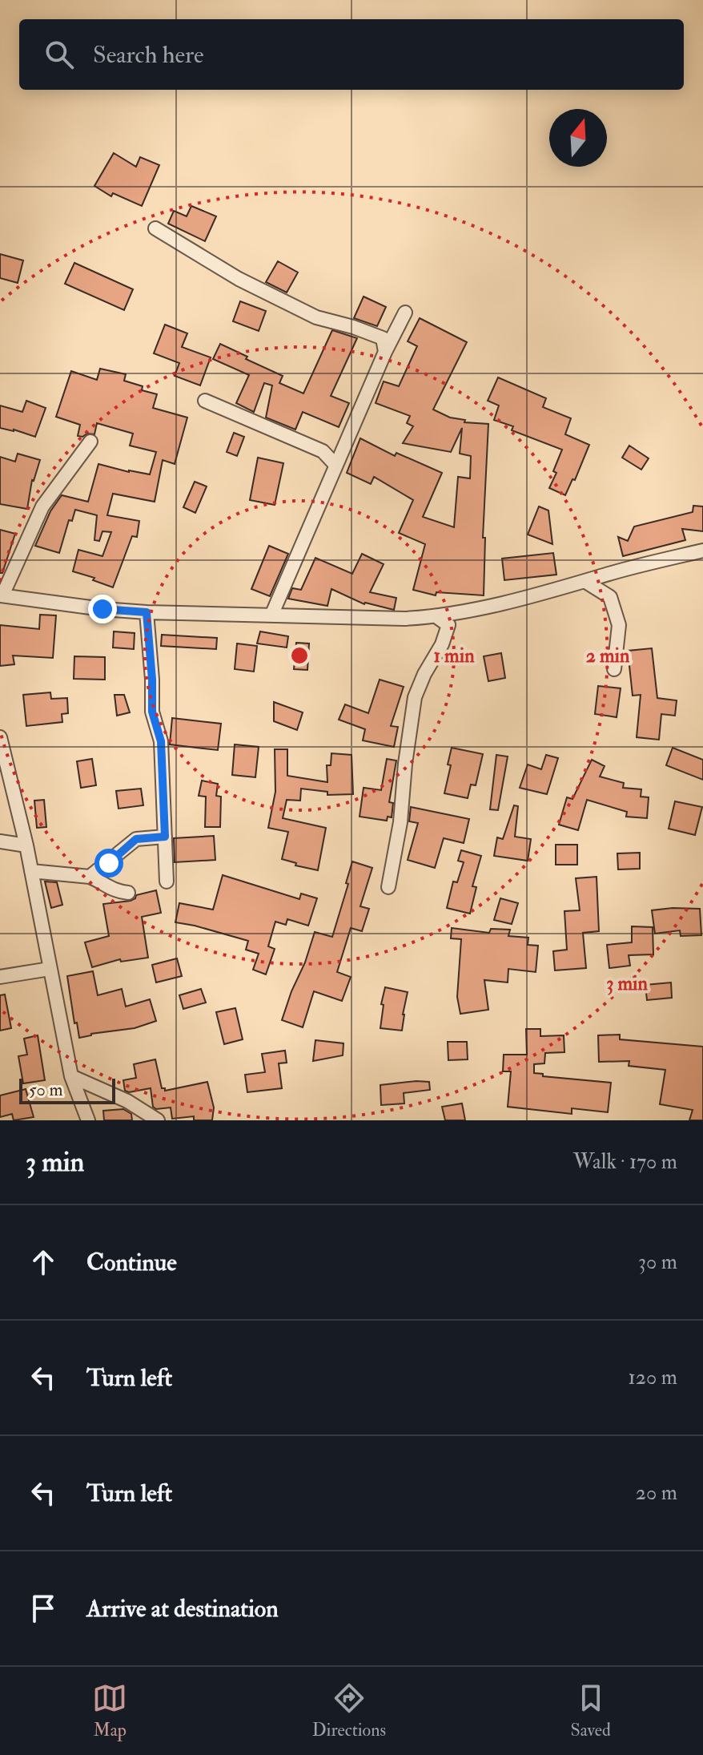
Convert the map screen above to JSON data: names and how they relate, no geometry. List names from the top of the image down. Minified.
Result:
{"scale_bar":"50 m","north":"top","page":{"search":"Search here","scale":"50 m","heading":["3 min","Walk · 170 m"],"list":[["Continue","30 m"],["Turn left","120 m"],["Turn left","20 m"],"Arrive at destination"],"nav":["Map","Directions","Saved"]},"rings":["1 min","2 min","3 min"]}
